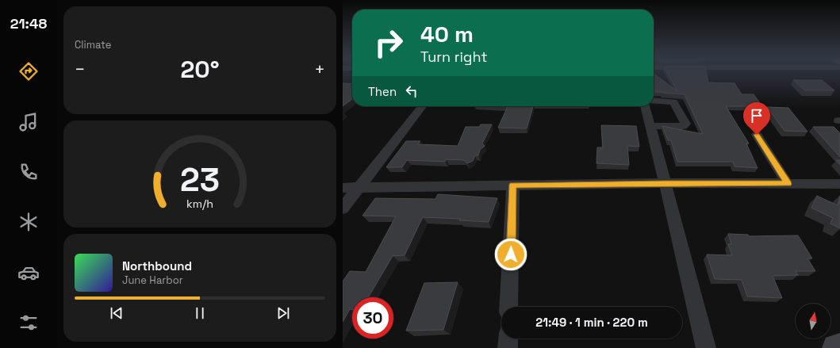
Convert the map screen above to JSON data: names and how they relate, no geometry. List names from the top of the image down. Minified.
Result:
{"north":"top","page":{"tabs":"21:48","tile":"Climate","turn":["40 m","Turn right"],"heat":["−","20°","+"],"then":"Then","song":["Northbound","June Harbor"],"limit":"30","trip":"21:49 · 1 min · 220 m","gauge":["23","km/h"]}}
